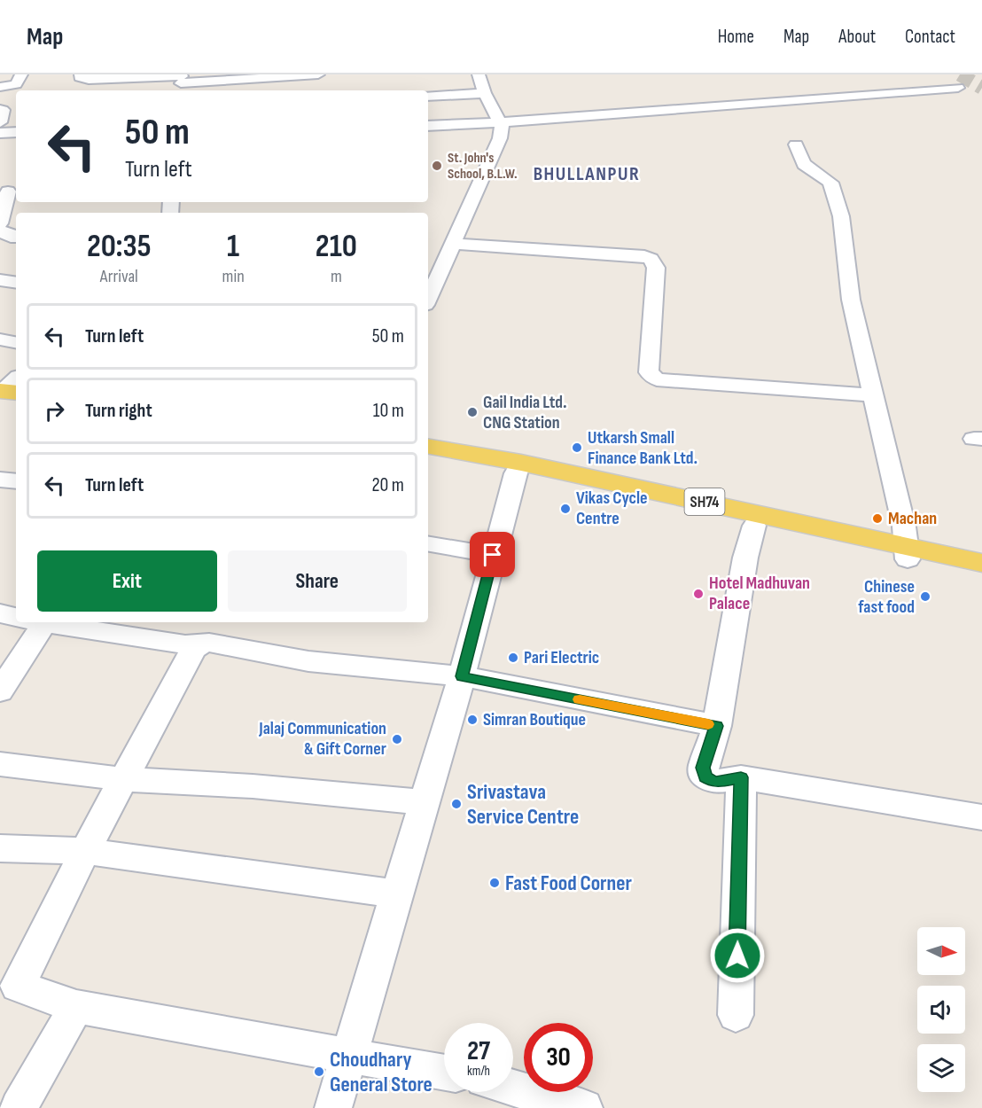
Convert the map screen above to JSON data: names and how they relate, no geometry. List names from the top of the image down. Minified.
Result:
{"streets":{"main road":["SH74"]},"districts":["BHULLANPUR"],"places":["St. John's School, B.L.W.","Gail India Ltd. CNG Station","Utkarsh Small Finance Bank Ltd.","Vikas Cycle Centre","Machan","Hotel Madhuvan Palace","Chinese fast food","Pari Electric","Simran Boutique","Jalaj Communication & Gift Corner","Srivastava Service Centre","Fast Food Corner","Choudhary General Store"],"north":"right","page":{"header":"Map","nav":["Home","Map","About","Contact"],"turn":["50 m","Turn left"],"eta":["20:35","Arrival","1","min","210","m"],"list":[{"name":"Turn left","value":"50 m"},{"name":"Turn right","value":"10 m"},{"name":"Turn left","value":"20 m"}],"buttons":["Exit","Share"],"speed":"27 km/h","limit":"30"}}
